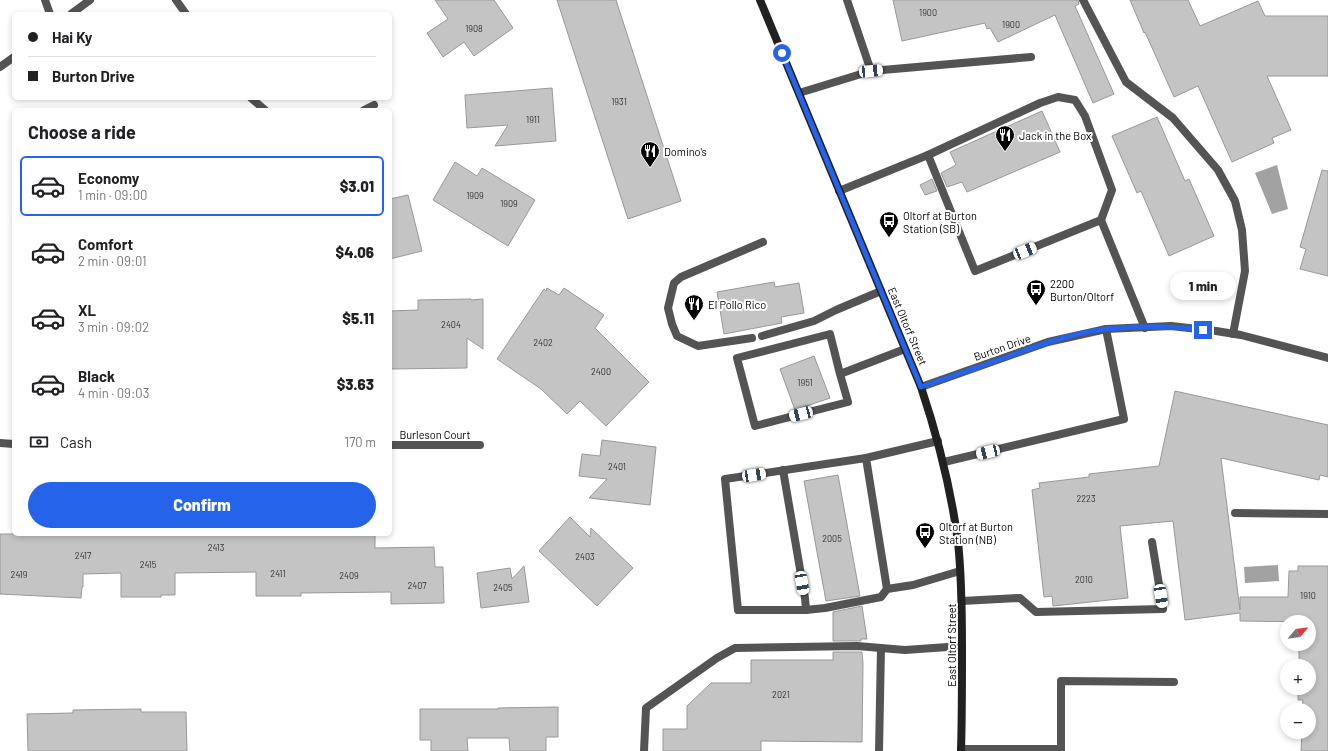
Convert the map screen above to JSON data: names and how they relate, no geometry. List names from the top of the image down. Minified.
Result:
{"streets":{"main road":["East Oltorf Street"],"street":["Burton Drive","Burleson Court"]},"crossings":[["East Oltorf Street","Burton Drive"]],"places":{"restaurant":["Jack in the Box","Domino's","El Pollo Rico"],"bus stop":["Oltorf at Burton Station (SB)","2200 Burton/Oltorf","Oltorf at Burton Station (NB)"]},"house_numbers":["1900","1900","1908","1931","1911","1909","1909","2404","2402","2400","1951","2401","2223","2005","2413","2417","2403","2415","2411","2419","2409","2010","2407","2405","1910","2021"],"north":"top right","page":{"banner":["Hai Ky","Burton Drive"],"heading":"Choose a ride","list":[{"name":"Economy","note":"1 min · 09:00","value":"$3.01"},{"name":"Comfort","note":"2 min · 09:01","value":"$4.06"},{"name":"XL","note":"3 min · 09:02","value":"$5.11"},{"name":"Black","note":"4 min · 09:03","value":"$3.63"}],"bubble":"1 min","pay":["Cash","170 m"],"buttons":"Confirm","map_buttons":["+","−"]}}
